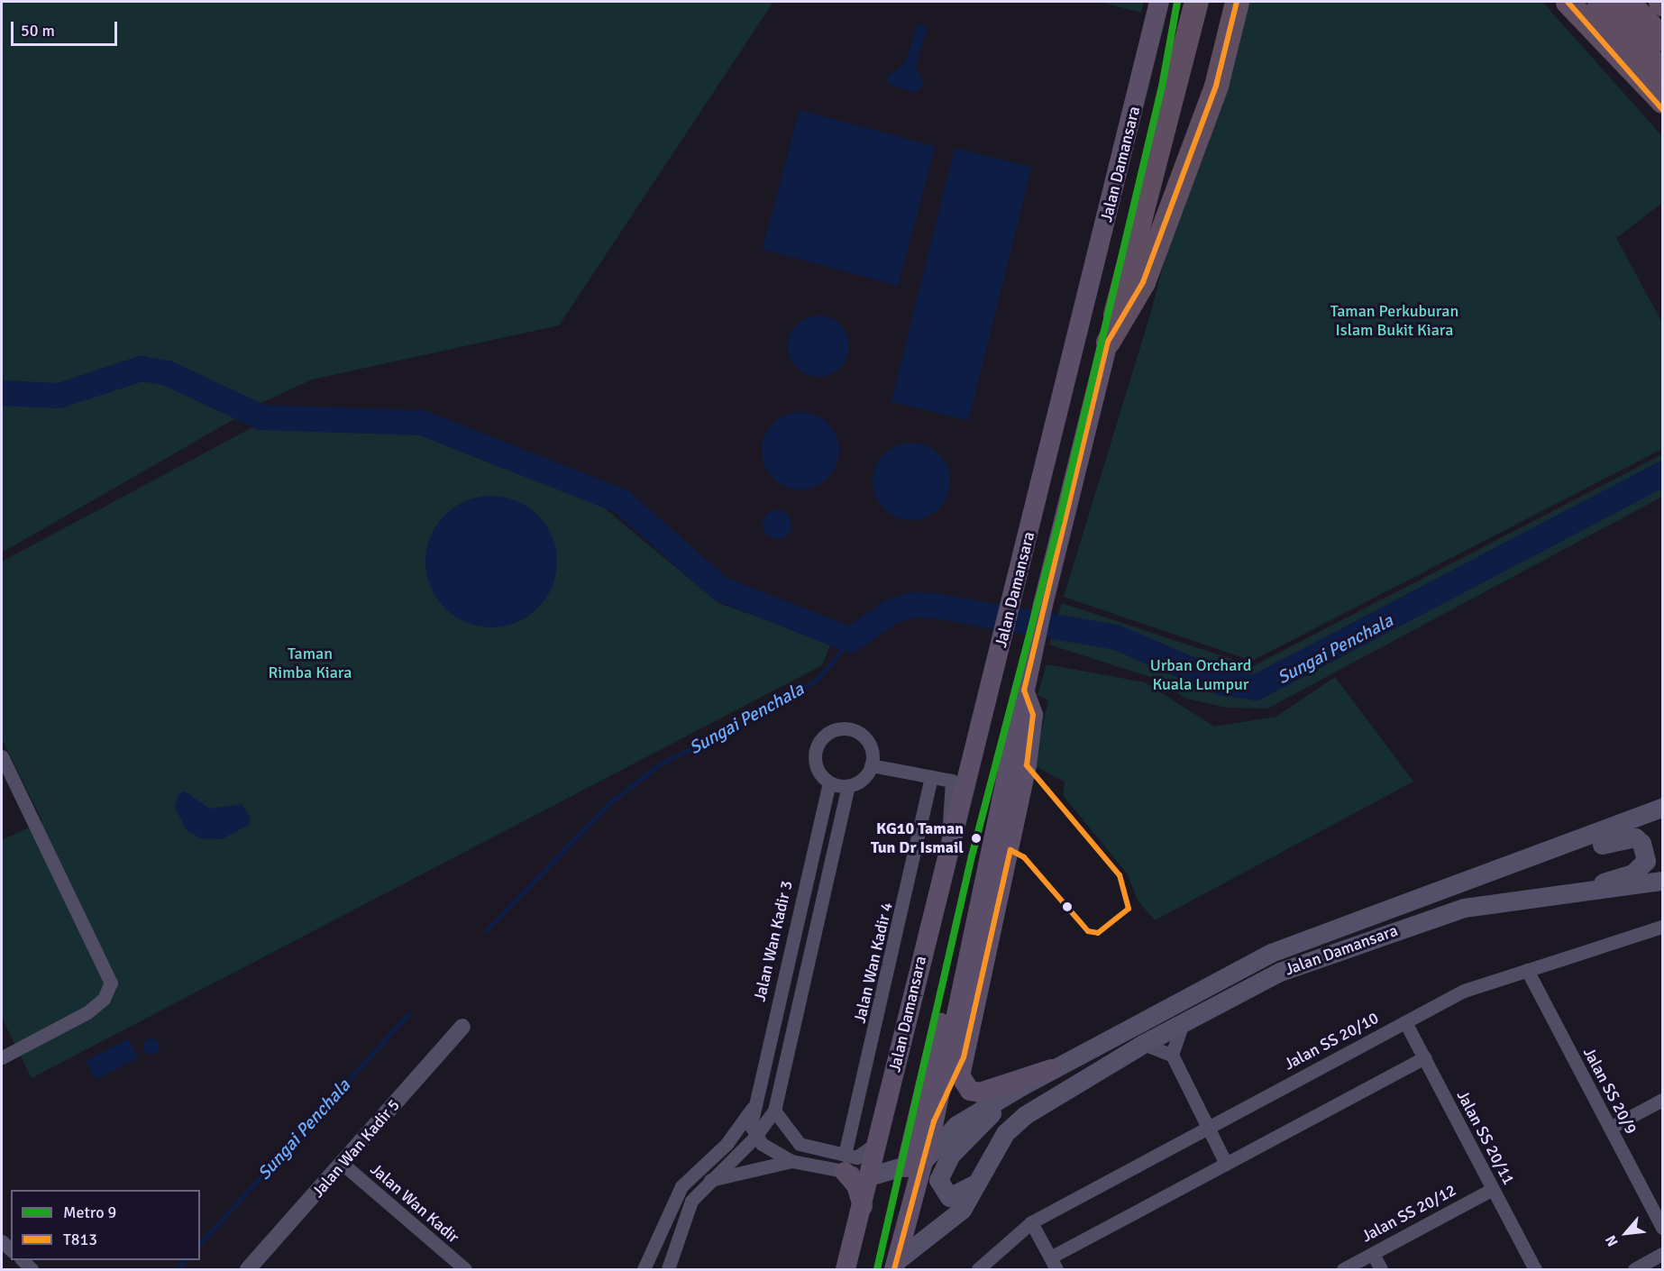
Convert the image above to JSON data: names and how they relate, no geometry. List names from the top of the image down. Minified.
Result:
{"streets":{"main road":["Jalan Damansara"],"street":["Jalan Wan Kadir 3","Jalan Wan Kadir 4","Jalan SS 20/10","Jalan SS 20/9","Jalan SS 20/11","Jalan Wan Kadir 5","Jalan Wan Kadir","Jalan SS 20/12"]},"crossings":[["Jalan SS 20/10","Jalan SS 20/9"],["Jalan SS 20/10","Jalan SS 20/11"],["Jalan SS 20/11","Jalan SS 20/12"],["Jalan Wan Kadir 5","Jalan Wan Kadir"]],"water":["Sungai Penchala"],"parks":["Taman Perkuburan Islam Bukit Kiara","Taman Rimba Kiara","Urban Orchard Kuala Lumpur"],"places":["KG10 Taman Tun Dr Ismail"],"lines":["metro line 9","transit line T813"],"legend":["Metro 9","T813"],"scale_bar":"50 m","north":"bottom left"}
